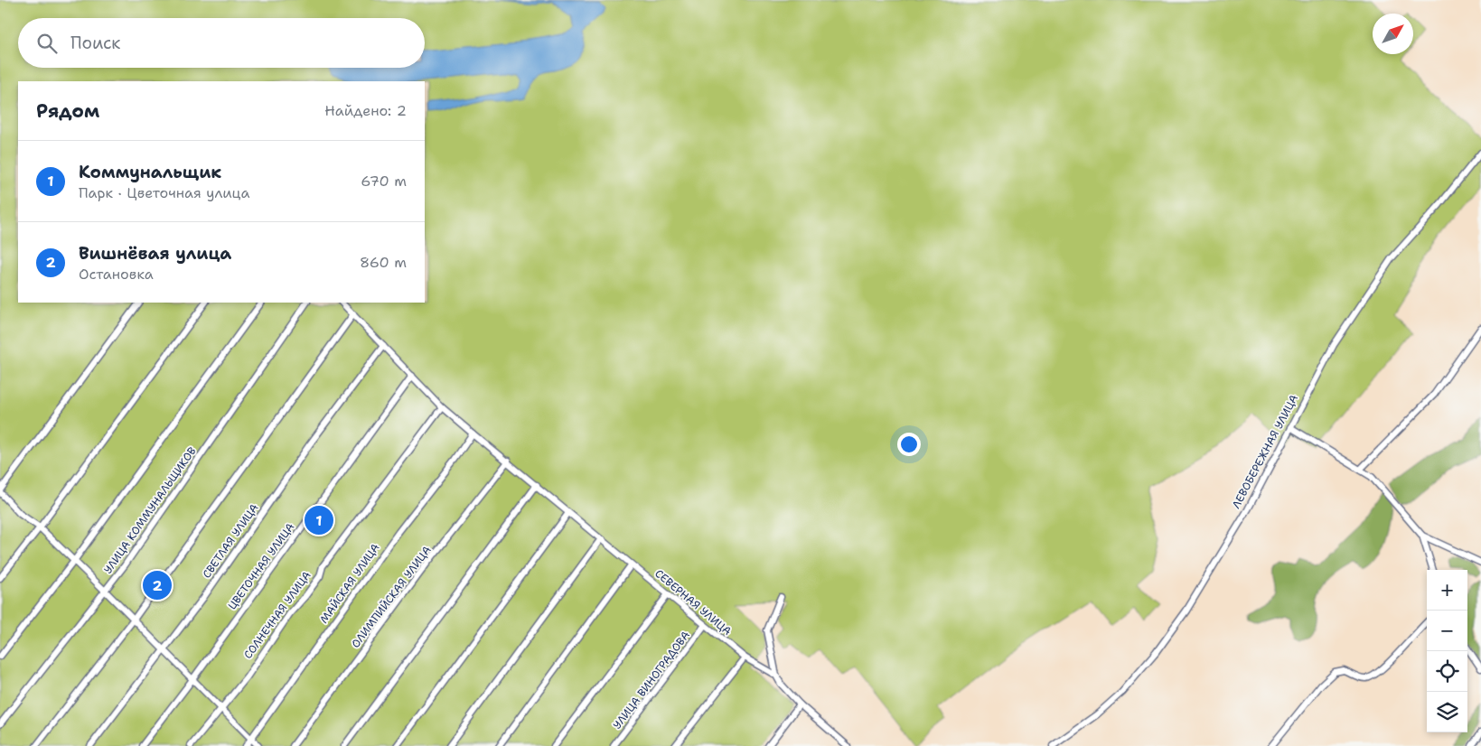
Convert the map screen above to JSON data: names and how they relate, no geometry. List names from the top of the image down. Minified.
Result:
{"streets":{"street":["ЛЕВОБЕРЕЖНАЯ УЛИЦА","УЛИЦА КОММУНАЛЬЩИКОВ","СВЕТЛАЯ УЛИЦА","ЦВЕТОЧНАЯ УЛИЦА","МАЙСКАЯ УЛИЦА","ОЛИМПИЙСКАЯ УЛИЦА","СЕВЕРНАЯ УЛИЦА","СОЛНЕЧНАЯ УЛИЦА","УЛИЦА ВИНОГРАДОВА"]},"crossings":[["СВЕТЛАЯ УЛИЦА","СЕВЕРНАЯ УЛИЦА"],["ЦВЕТОЧНАЯ УЛИЦА","СЕВЕРНАЯ УЛИЦА"],["МАЙСКАЯ УЛИЦА","СЕВЕРНАЯ УЛИЦА"],["ОЛИМПИЙСКАЯ УЛИЦА","СЕВЕРНАЯ УЛИЦА"],["СЕВЕРНАЯ УЛИЦА","СОЛНЕЧНАЯ УЛИЦА"],["СЕВЕРНАЯ УЛИЦА","УЛИЦА ВИНОГРАДОВА"]],"north":"top right","page":{"search":"Поиск","heading":["Рядом","Найдено: 2"],"list":[{"mark":"1","name":"Коммунальщик","note":"Парк · Цветочная улица","value":"670 m"},{"mark":"2","name":"Вишнёвая улица","note":"Остановка","value":"860 m"}],"pins":["1","2"],"map_buttons":["+","−"]}}
